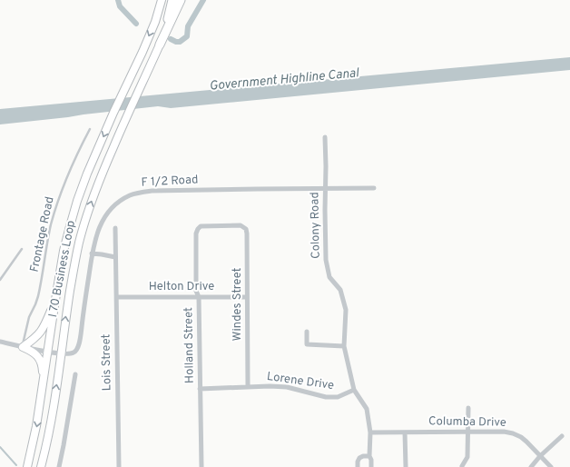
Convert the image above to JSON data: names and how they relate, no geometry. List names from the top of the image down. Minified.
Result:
{"streets":{"main road":["I 70 Business Loop"],"street":["F 1/2 Road","Colony Road","Helton Drive","Windes Street","Holland Street","Lois Street","Lorene Drive","Columba Drive"],"lane":["Frontage Road"]},"crossings":[["F 1/2 Road","Colony Road"],["F 1/2 Road","Frontage Road"],["F 1/2 Road","I 70 Business Loop"],["Colony Road","Lorene Drive"],["Colony Road","Columba Drive"],["Helton Drive","Windes Street"],["Helton Drive","Holland Street"],["Helton Drive","Lois Street"],["Windes Street","Holland Street"],["Windes Street","Lorene Drive"],["Holland Street","Lorene Drive"]],"water":["Government Highline Canal"]}
